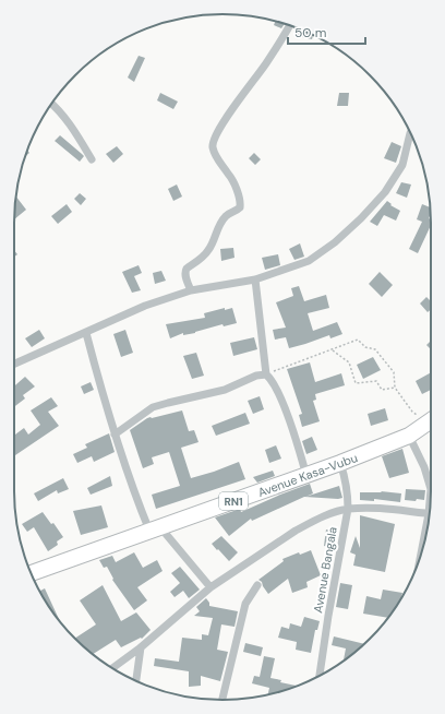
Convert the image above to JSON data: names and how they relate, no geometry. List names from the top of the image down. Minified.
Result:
{"streets":{"highway":["Avenue Kasa-Vubu","RN1"],"street":["Avenue Bangala"]},"crossings":[["Avenue Kasa-Vubu","Avenue Bangala"]],"scale_bar":"50 m"}
